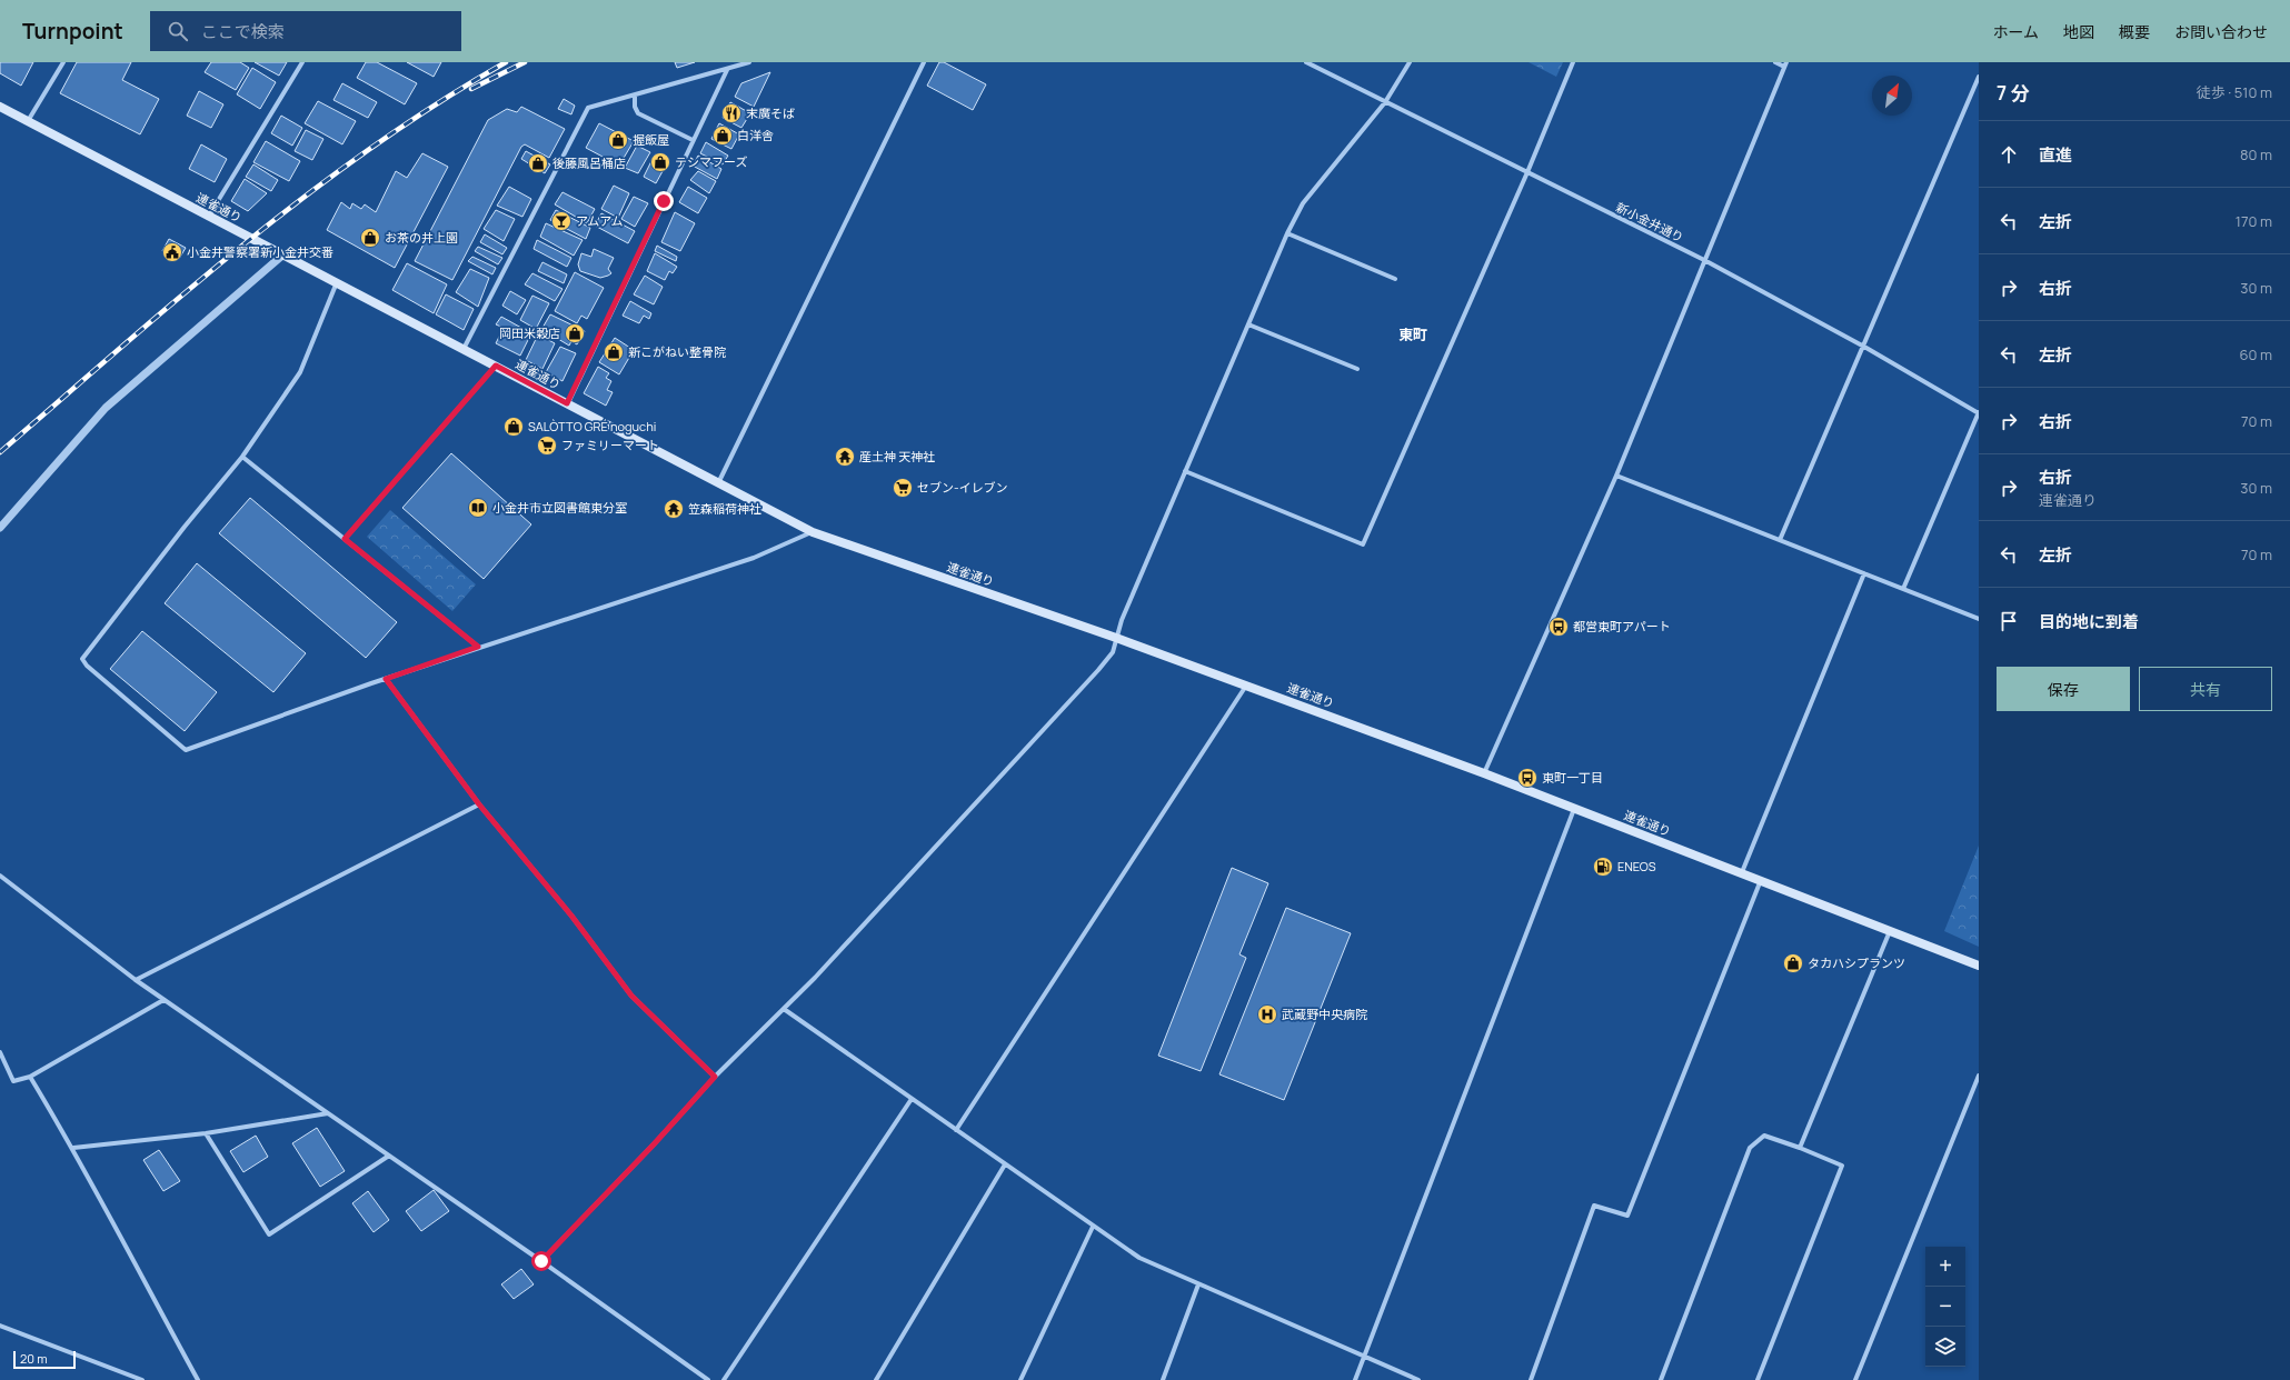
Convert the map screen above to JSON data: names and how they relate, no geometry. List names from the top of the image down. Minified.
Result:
{"streets":{"main road":["連雀通り"],"street":["新小金井通り"]},"districts":["東町"],"places":{"restaurant":["末廣そば"],"shop":["白洋舎","握飯屋","テシマフーズ","後藤風呂桶店","お茶の井上園","岡田米穀店","新こがねい整骨院","SALÒTTO GRÉ noguchi","タカハシプランツ"],"bar":["アムアム"],"public building":["小金井警察署新小金井交番"],"supermarket":["ファミリーマート","セブン-イレブン"],"temple":["産土神 天神社","笠森稲荷神社"],"library":["小金井市立図書館東分室"],"bus stop":["都営東町アパート","東町一丁目"],"fuel station":["ENEOS"],"hospital":["武蔵野中央病院"]},"scale_bar":"20 m","north":"top right","page":{"header":"Turnpoint","search":"ここで検索","nav":["ホーム","地図","概要","お問い合わせ"],"heading":["7 分","徒歩 · 510 m"],"list":[["直進","80 m"],["左折","170 m"],["右折","30 m"],["左折","60 m"],["右折","70 m"],["右折","連雀通り","30 m"],["左折","70 m"],"目的地に到着"],"buttons":["保存","共有"],"map_buttons":["+","−"],"scale":"20 m"}}
